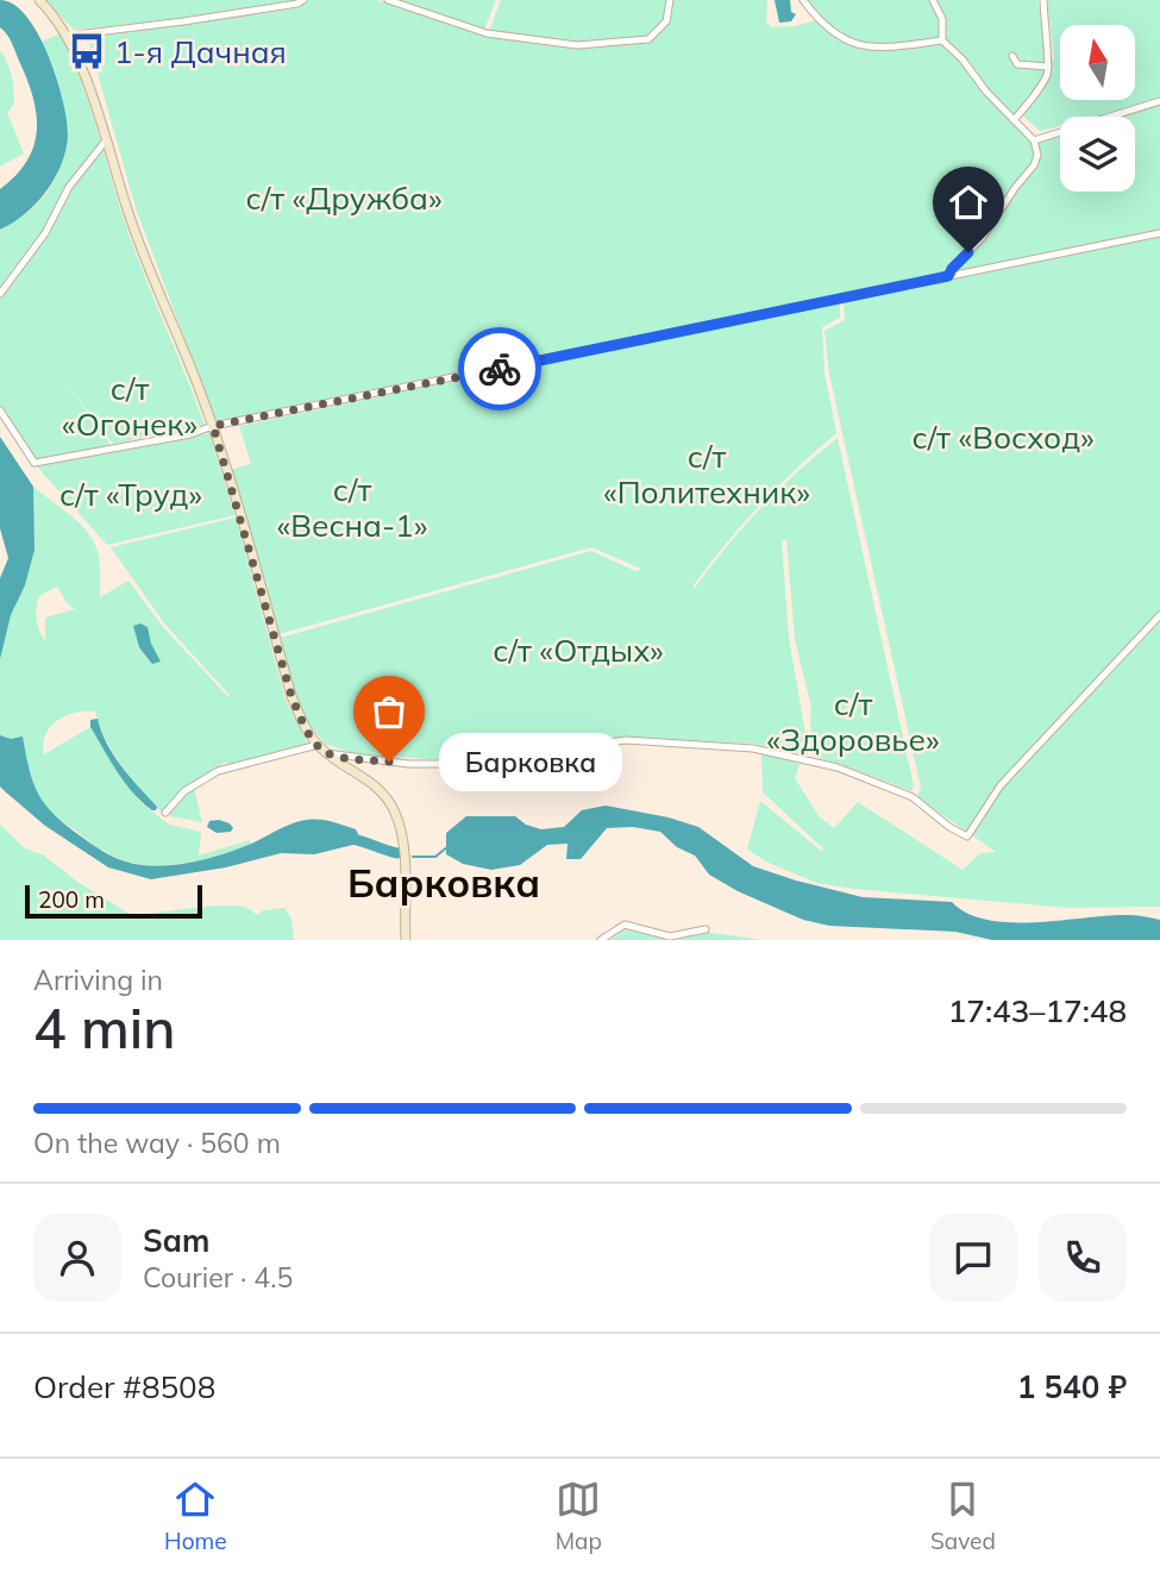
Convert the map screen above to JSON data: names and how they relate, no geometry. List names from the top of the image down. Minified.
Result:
{"districts":["Барковка"],"parks":["с/т «Дружба»","с/т «Огонек»","с/т «Восход»","с/т «Политехник»","с/т «Весна-1»","с/т «Труд»","с/т «Отдых»","с/т «Здоровье»"],"places":{"bus stop":["1-я Дачная"],"other":["Барковка"]},"scale_bar":"200 m","north":"top","page":{"bubble":"Барковка","scale":"200 m","heading":["4 min","Arriving in","17:43–17:48"],"panel":["Sam","Courier · 4.5","Order #8508","1 540 ₽"],"bar":"On the way · 560 m","tabs":["Home","Map","Saved"]}}
